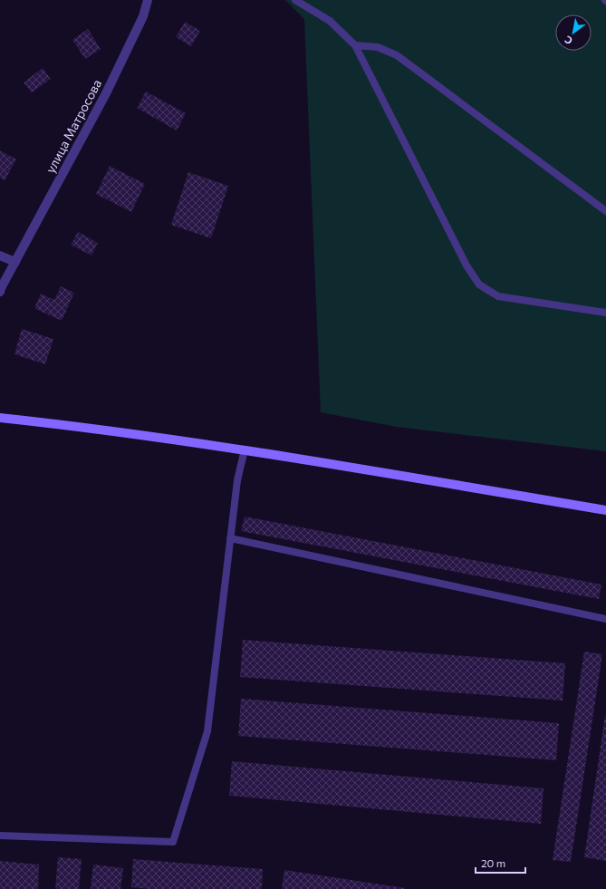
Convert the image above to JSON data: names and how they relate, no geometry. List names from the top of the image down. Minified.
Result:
{"streets":{"street":["улица Матросова"]},"scale_bar":"20 m","north":"bottom left"}
